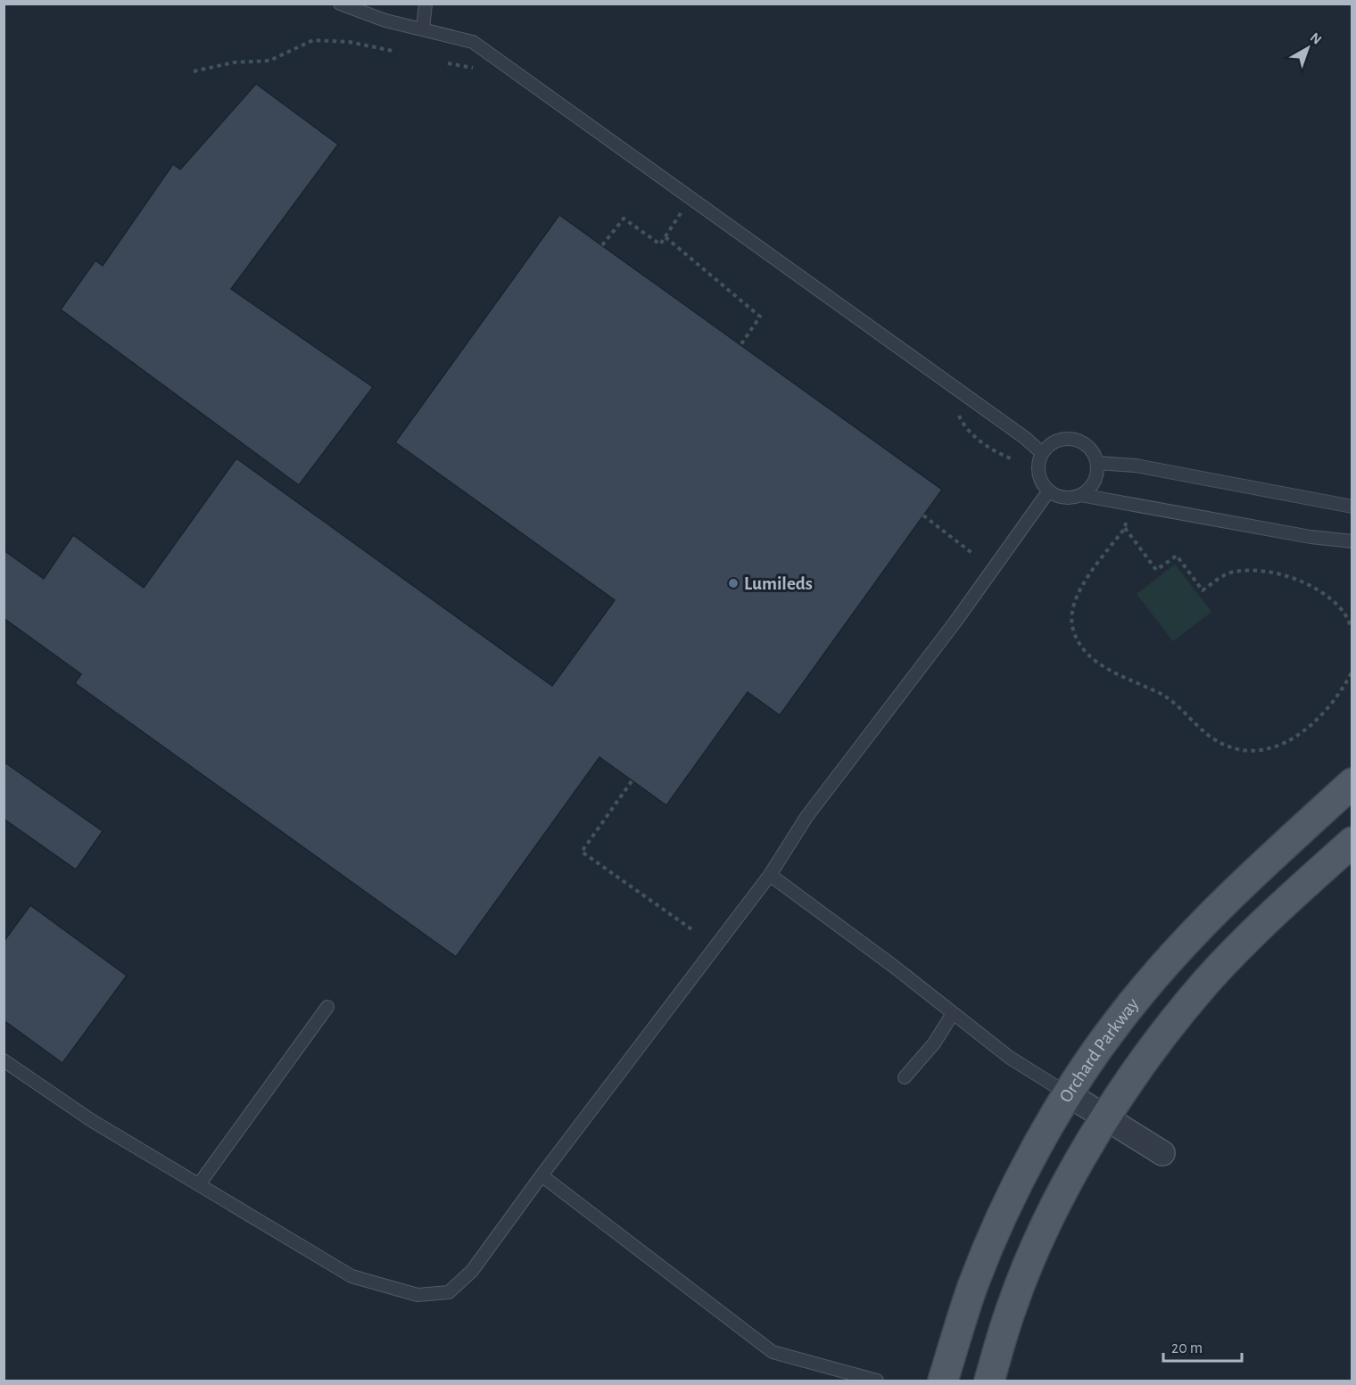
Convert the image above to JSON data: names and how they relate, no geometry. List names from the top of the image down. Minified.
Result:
{"streets":{"main road":["Orchard Parkway"]},"places":["Lumileds"],"scale_bar":"20 m","north":"top right"}
